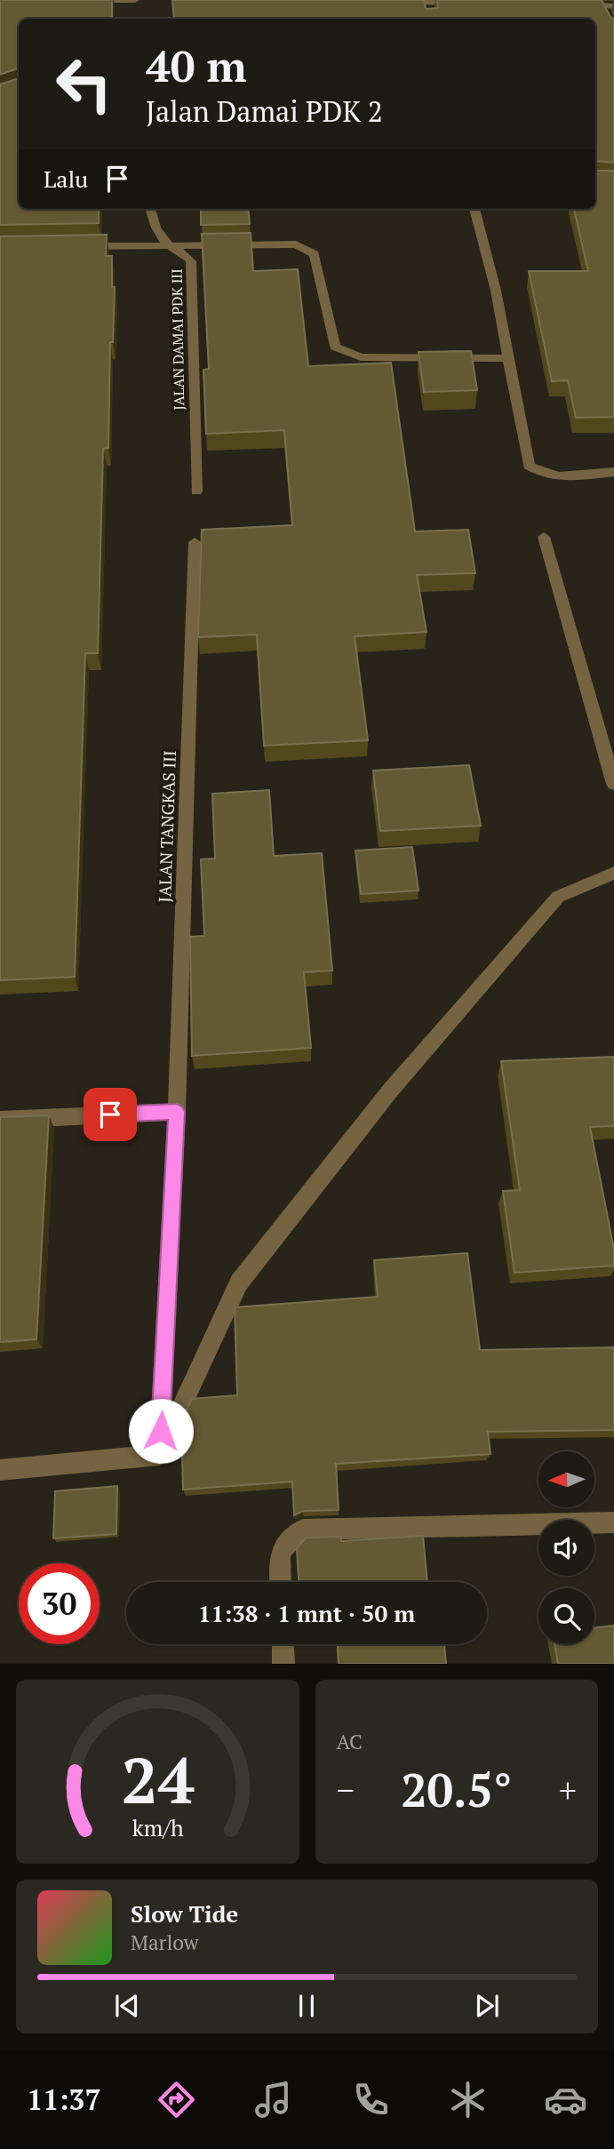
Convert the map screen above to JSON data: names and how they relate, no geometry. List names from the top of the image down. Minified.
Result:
{"streets":{"street":["JALAN DAMAI PDK III","JALAN TANGKAS III"]},"north":"left","page":{"turn":["40 m","Jalan Damai PDK 2"],"then":"Lalu","limit":"30","trip":"11:38 · 1 mnt · 50 m","tile":"AC","heat":["−","20.5°","+"],"song":["Slow Tide","Marlow"],"tabs":"11:37","gauge":["24","km/h"]}}
